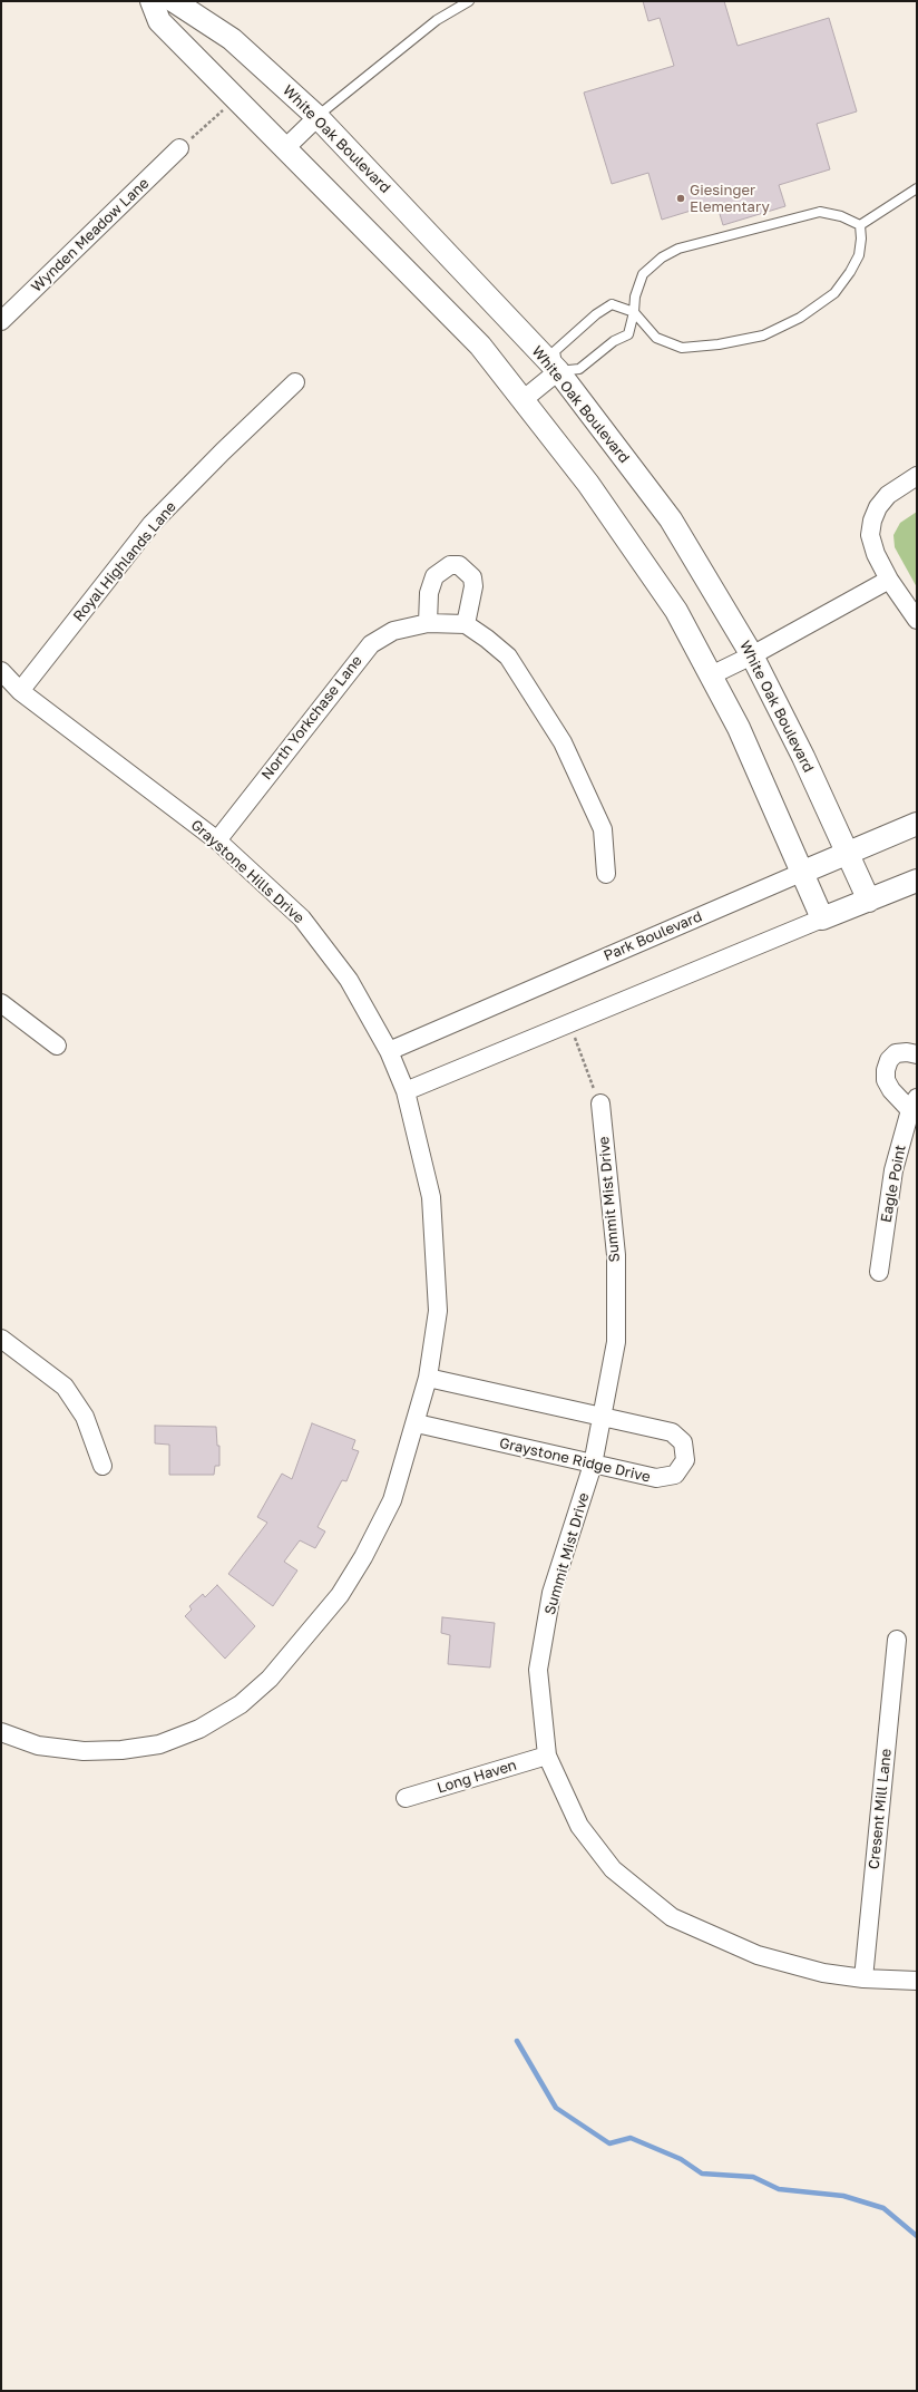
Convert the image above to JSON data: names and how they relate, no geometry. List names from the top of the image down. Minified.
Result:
{"streets":{"street":["White Oak Boulevard","Wynden Meadow Lane","Royal Highlands Lane","North Yorkchase Lane","Graystone Hills Drive","Park Boulevard","Eagle Point","Summit Mist Drive","Graystone Ridge Drive","Long Haven","Cresent Mill Lane"]},"crossings":[["White Oak Boulevard","Park Boulevard"],["Royal Highlands Lane","Graystone Hills Drive"],["North Yorkchase Lane","Graystone Hills Drive"],["Graystone Hills Drive","Park Boulevard"],["Graystone Hills Drive","Graystone Ridge Drive"],["Summit Mist Drive","Graystone Ridge Drive"],["Summit Mist Drive","Long Haven"],["Summit Mist Drive","Cresent Mill Lane"]],"places":["Giesinger Elementary"]}
